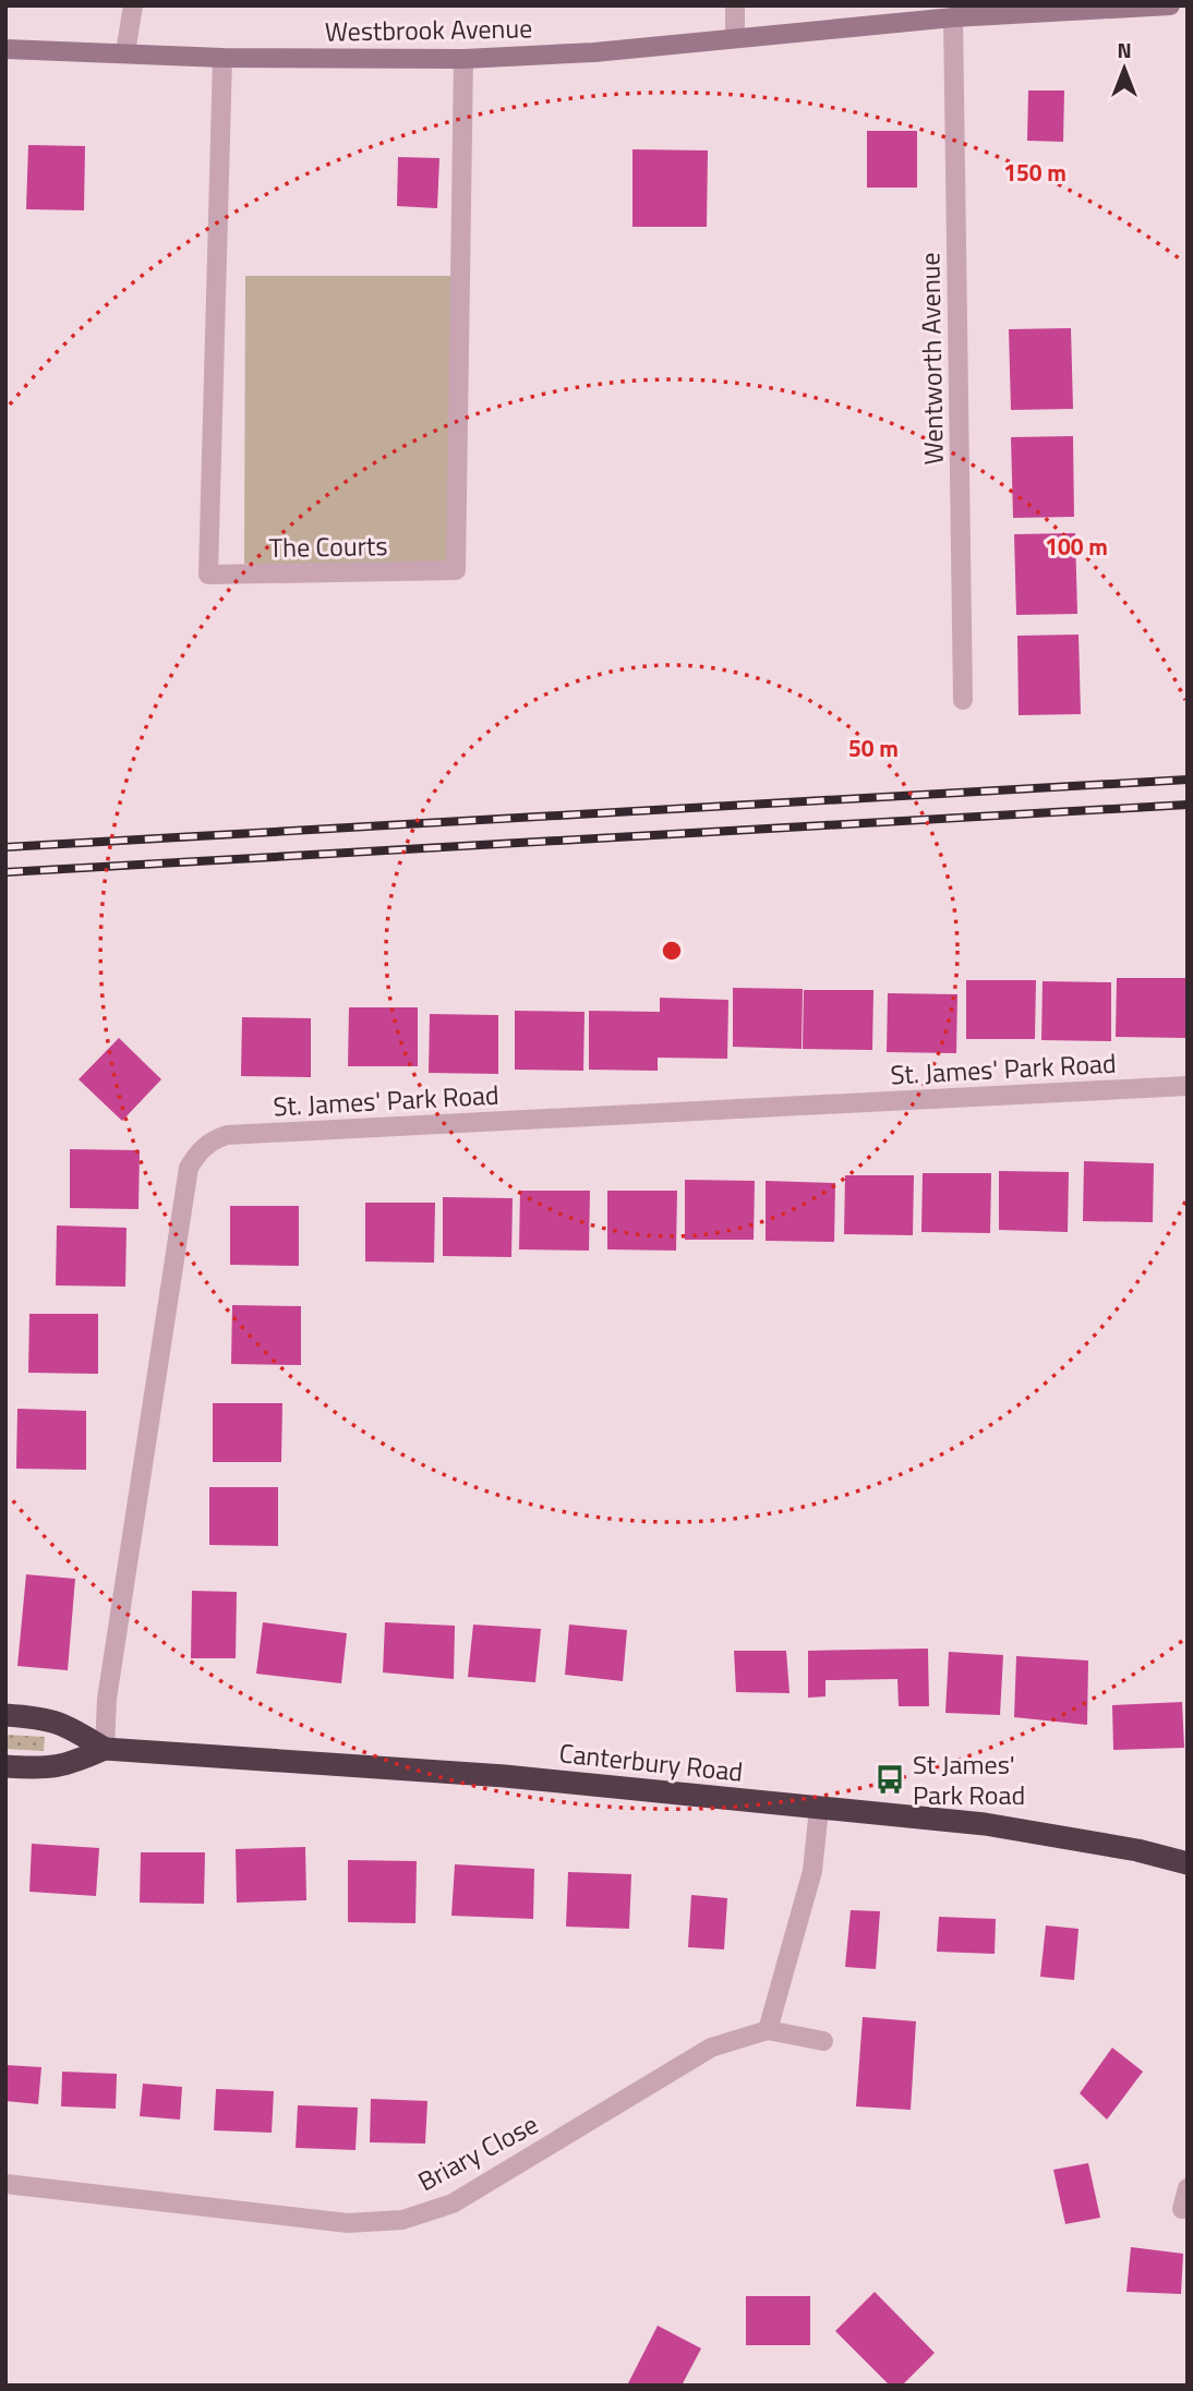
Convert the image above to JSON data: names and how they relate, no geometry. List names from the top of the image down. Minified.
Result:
{"streets":{"highway":["Canterbury Road"],"street":["Westbrook Avenue","Wentworth Avenue","The Courts","St. James' Park Road","Briary Close"]},"crossings":[["Westbrook Avenue","Wentworth Avenue"],["Westbrook Avenue","The Courts"],["St. James' Park Road","Canterbury Road"]],"places":{"bus stop":["St James' Park Road"]},"north":"top","rings":["150 m","100 m","50 m"]}
